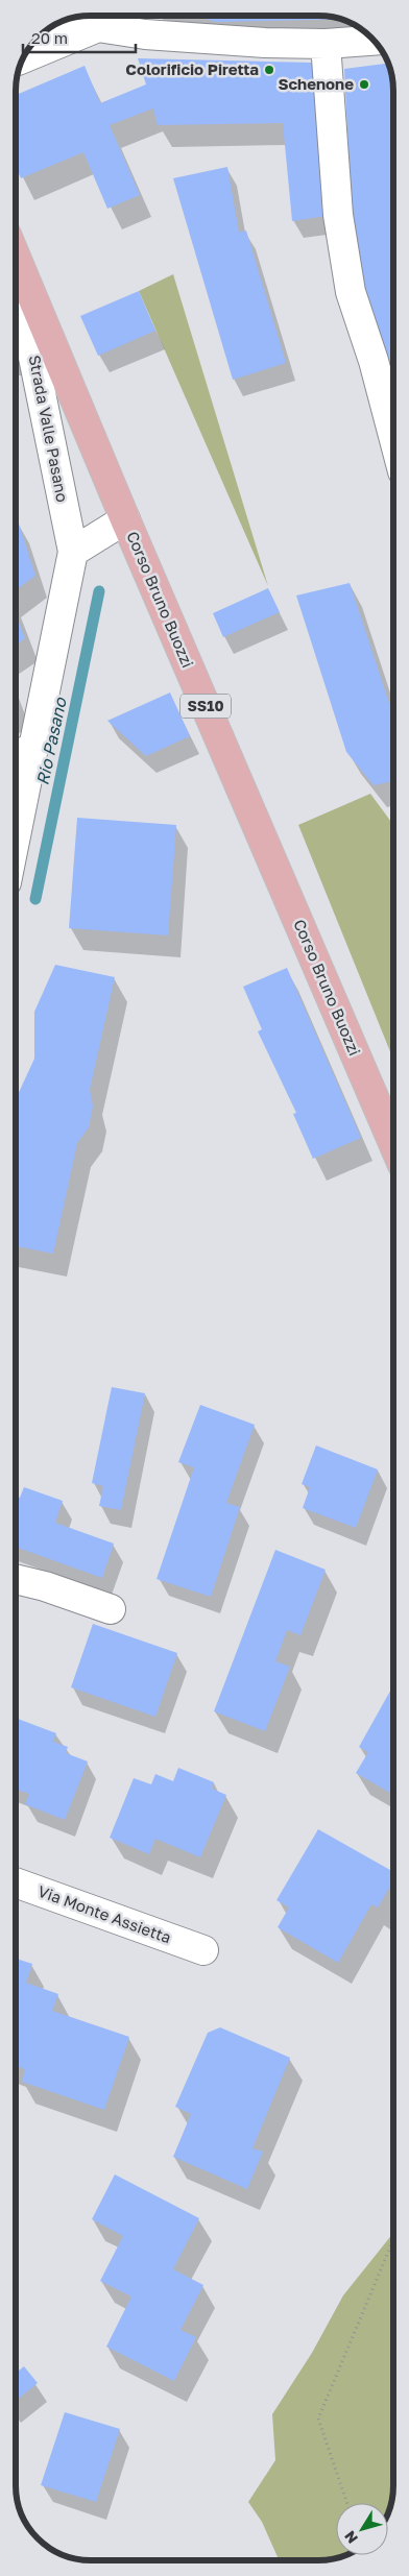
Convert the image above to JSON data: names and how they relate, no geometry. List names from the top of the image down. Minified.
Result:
{"streets":{"main road":["Corso Bruno Buozzi","SS10"],"street":["Strada Valle Pasano","Via Monte Assietta"]},"water":["Rio Pasano"],"places":["Colorificio Piretta","Schenone"],"scale_bar":"20 m","north":"bottom left"}
